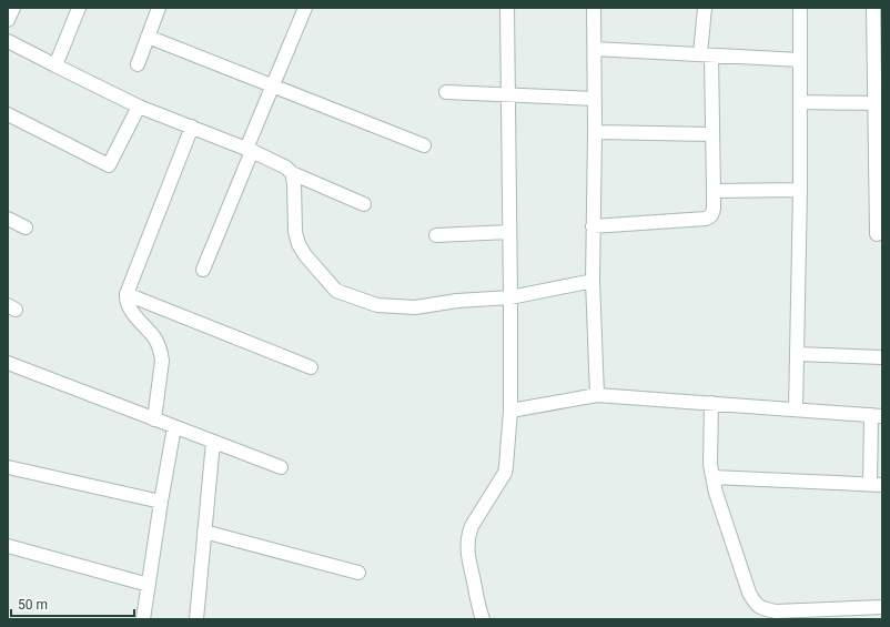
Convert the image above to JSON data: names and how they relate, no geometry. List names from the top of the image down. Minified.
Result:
{"scale_bar":"50 m"}
